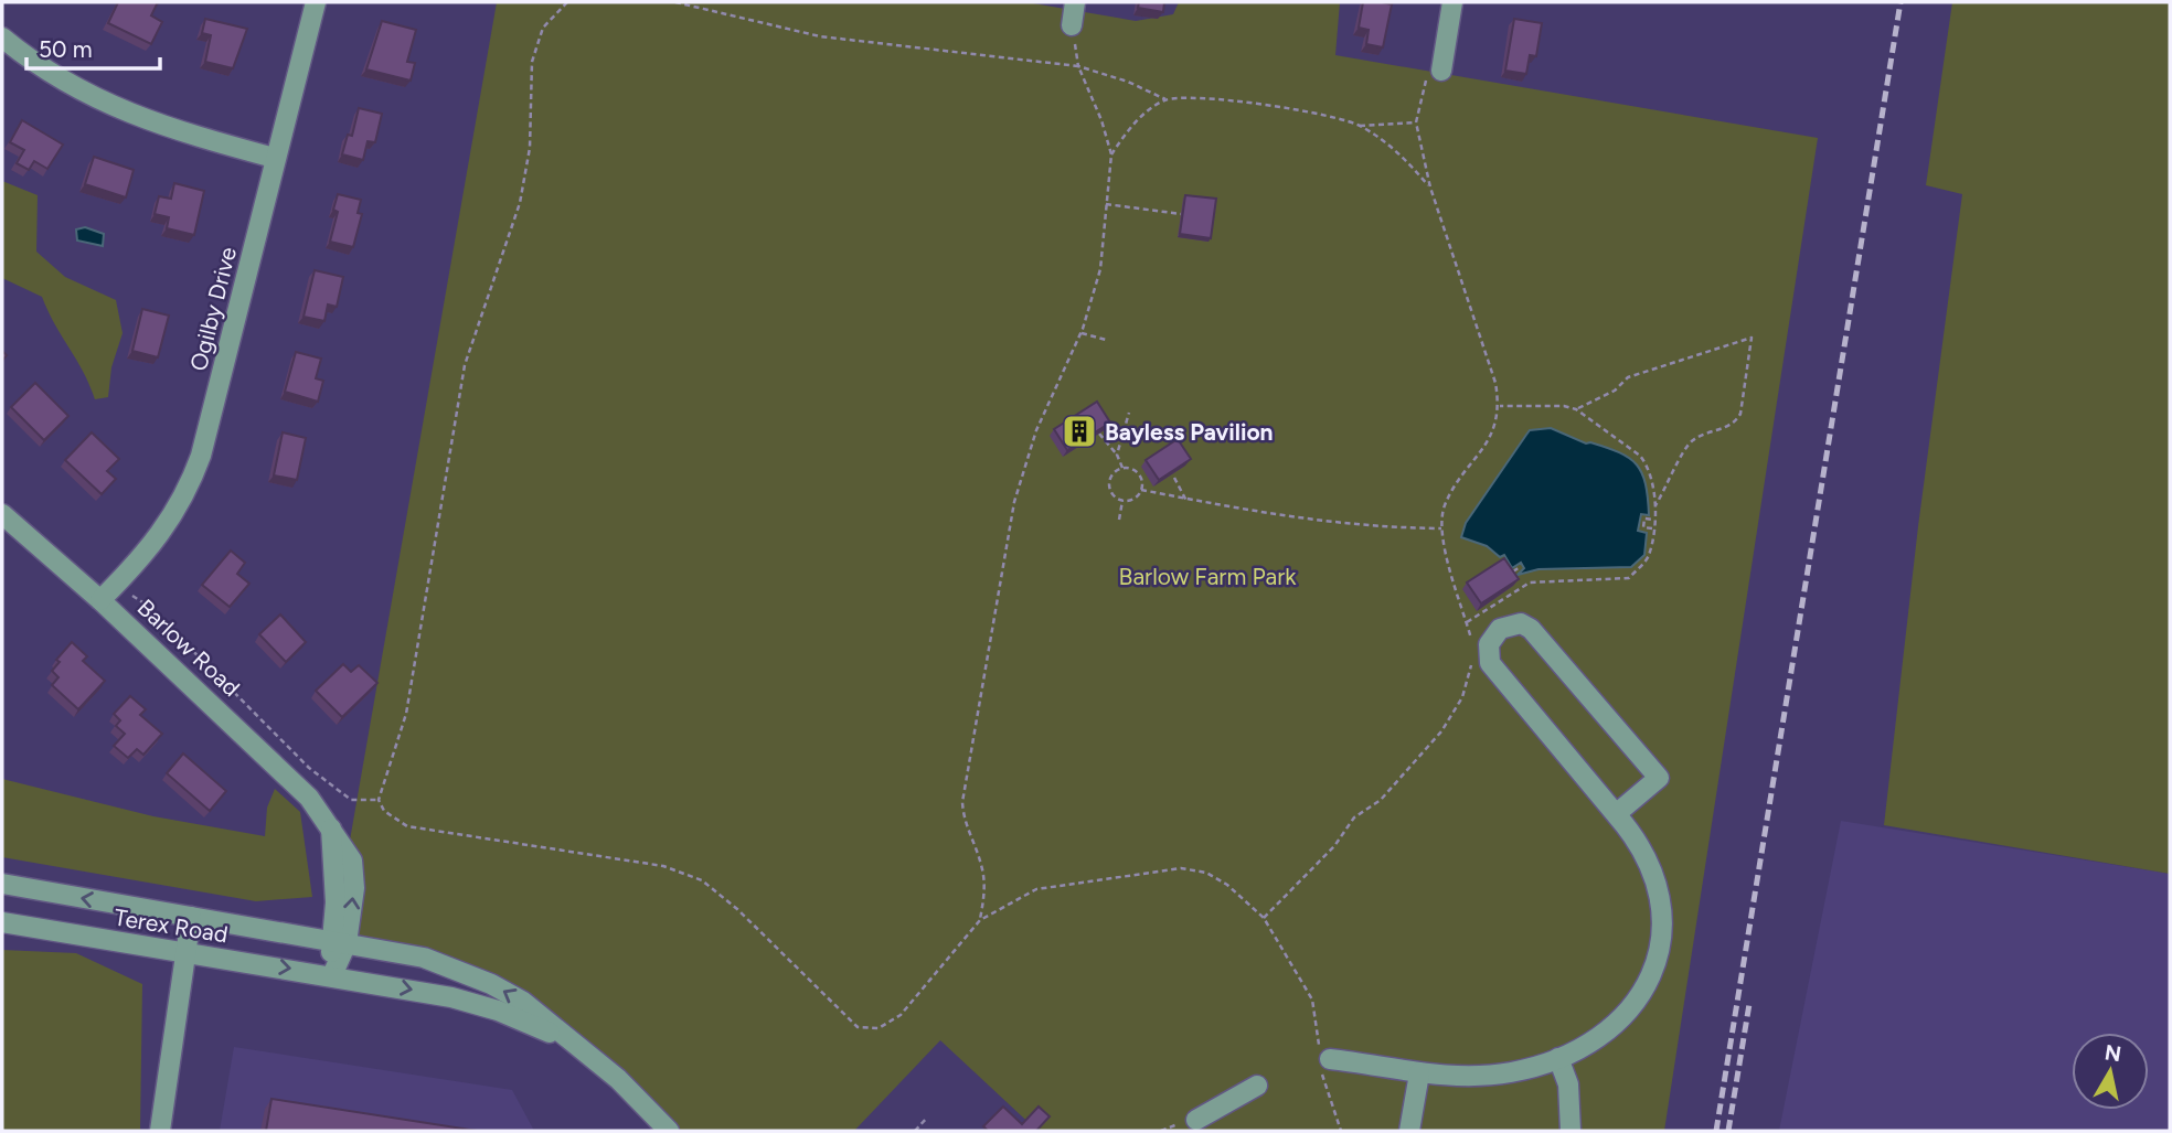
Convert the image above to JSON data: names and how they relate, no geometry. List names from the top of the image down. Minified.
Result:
{"streets":{"street":["Ogilby Drive","Barlow Road","Terex Road"]},"crossings":[["Ogilby Drive","Barlow Road"],["Barlow Road","Terex Road"]],"parks":["Barlow Farm Park"],"places":{"building":["Bayless Pavilion"]},"scale_bar":"50 m","north":"top"}
